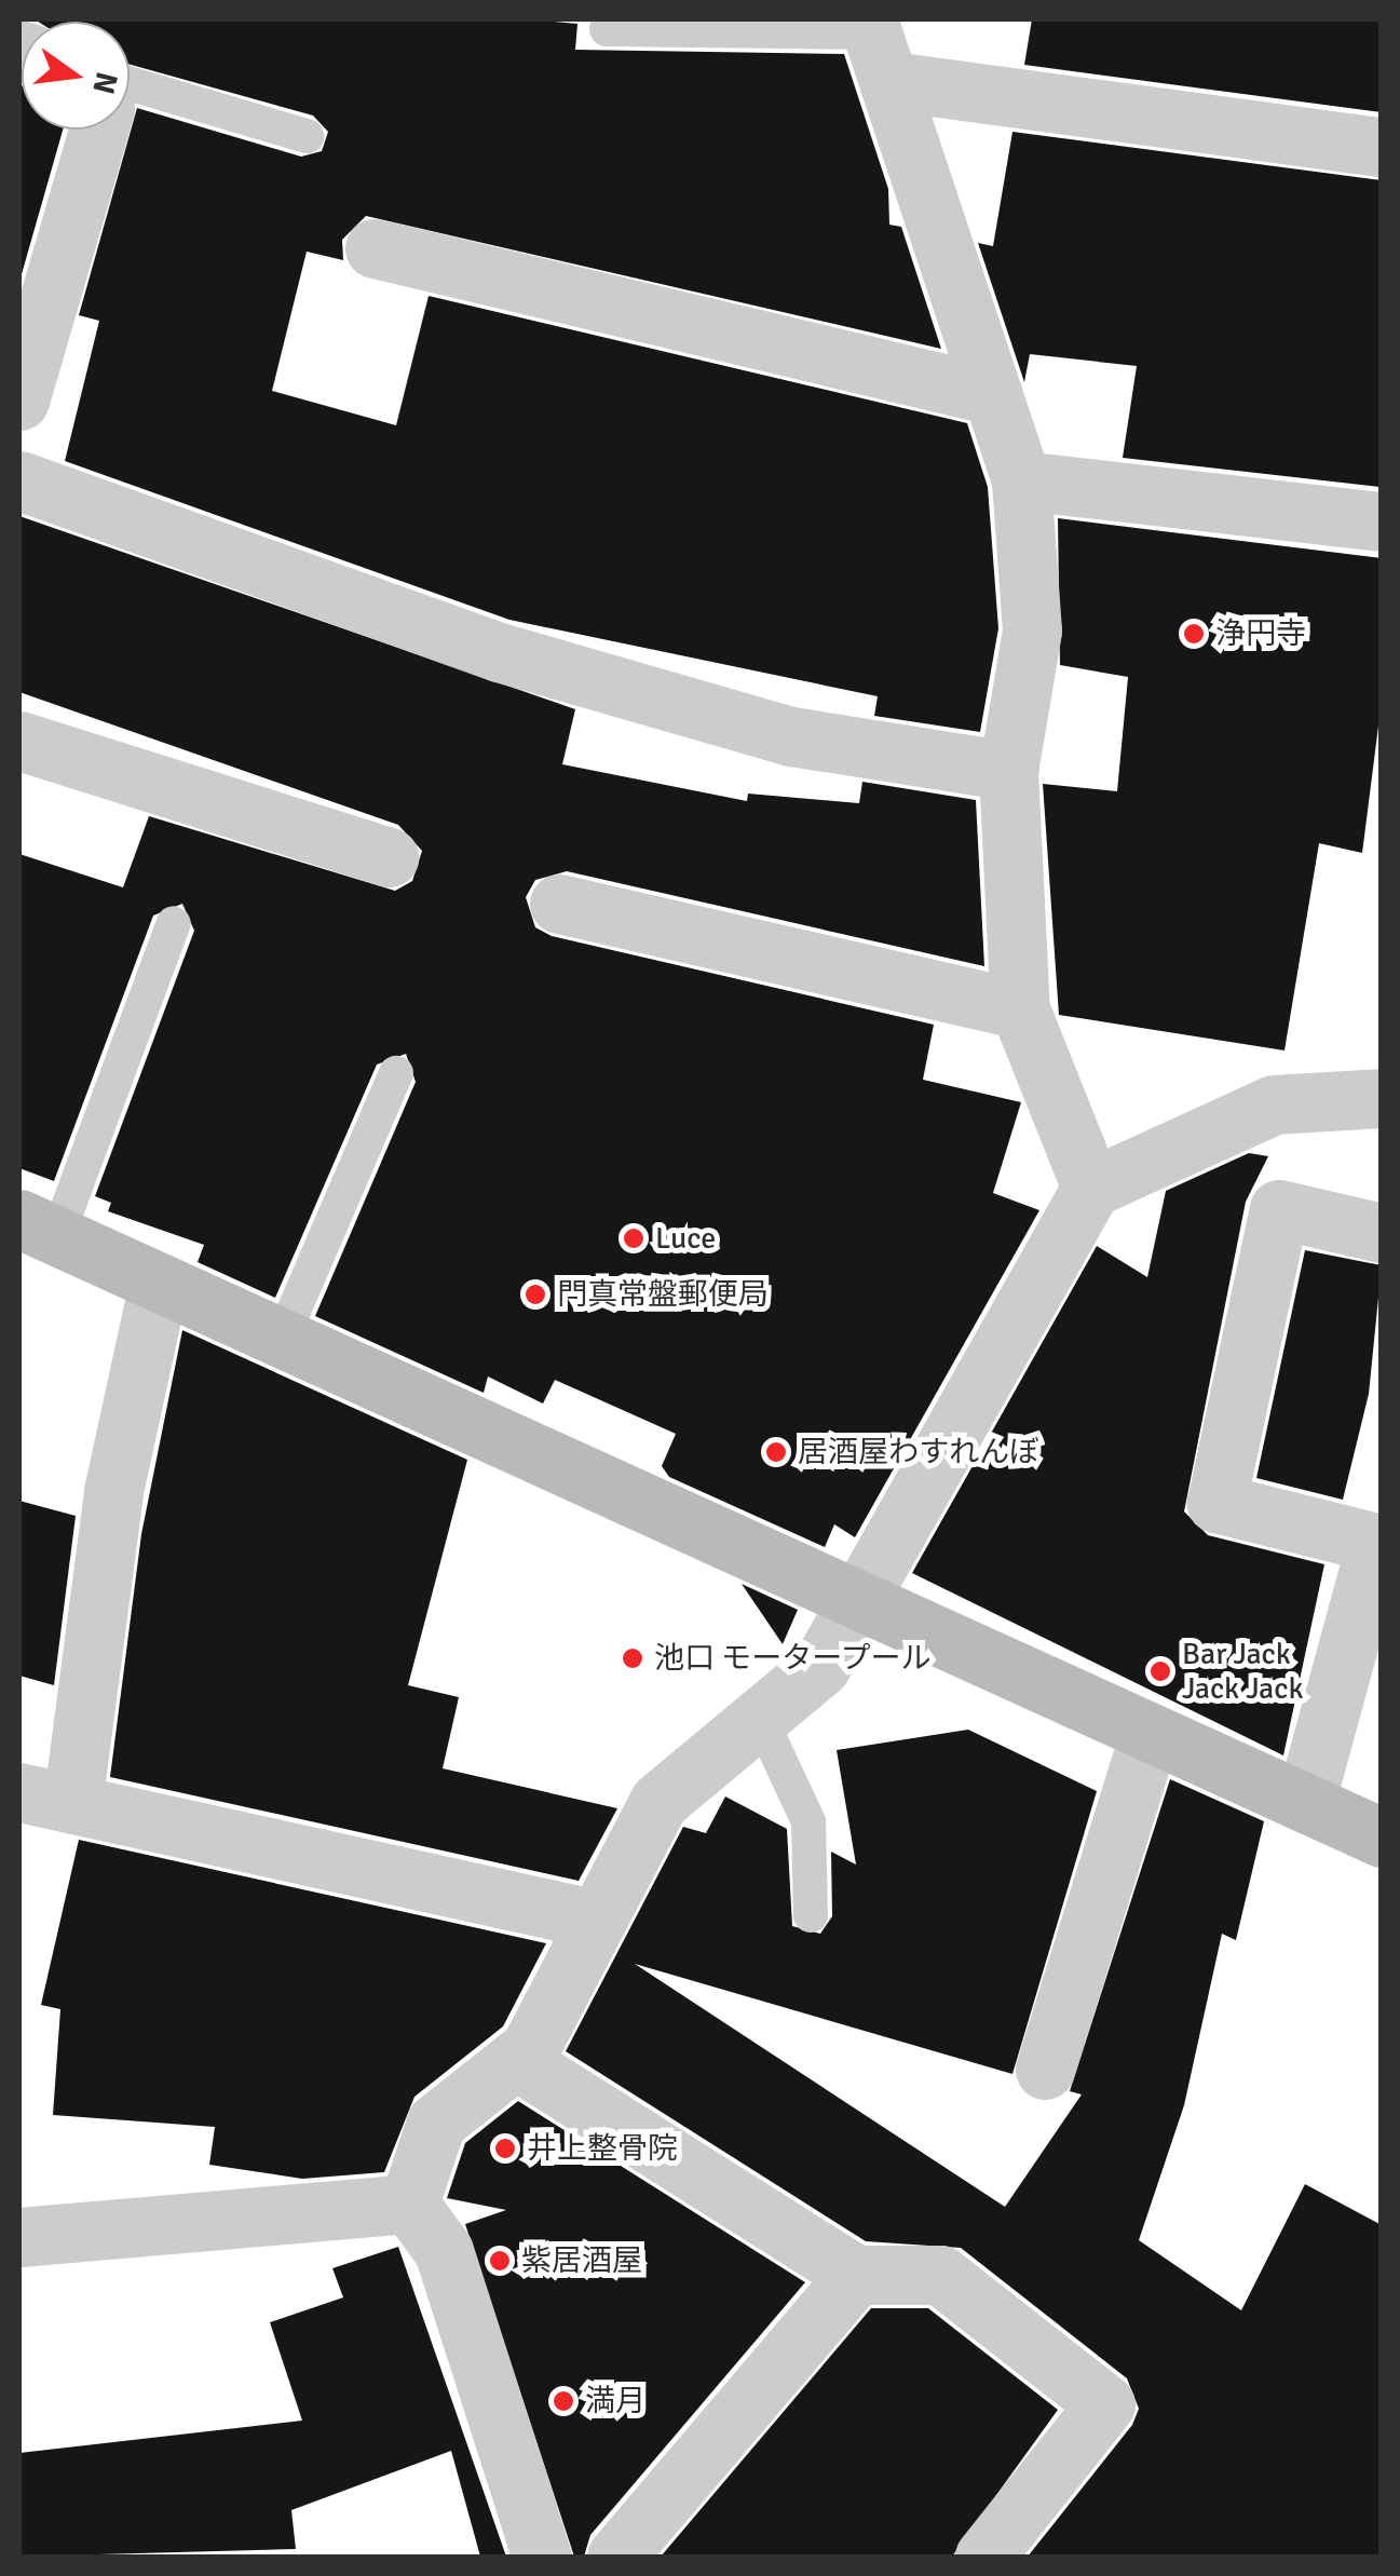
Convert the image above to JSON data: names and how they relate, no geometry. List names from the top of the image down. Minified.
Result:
{"places":["浄円寺","Luce","門真常盤郵便局","居酒屋わすれんぼ","池口 モータープール","Bar Jack Jack Jack","井上整骨院","紫居酒屋","満月"],"north":"right"}
